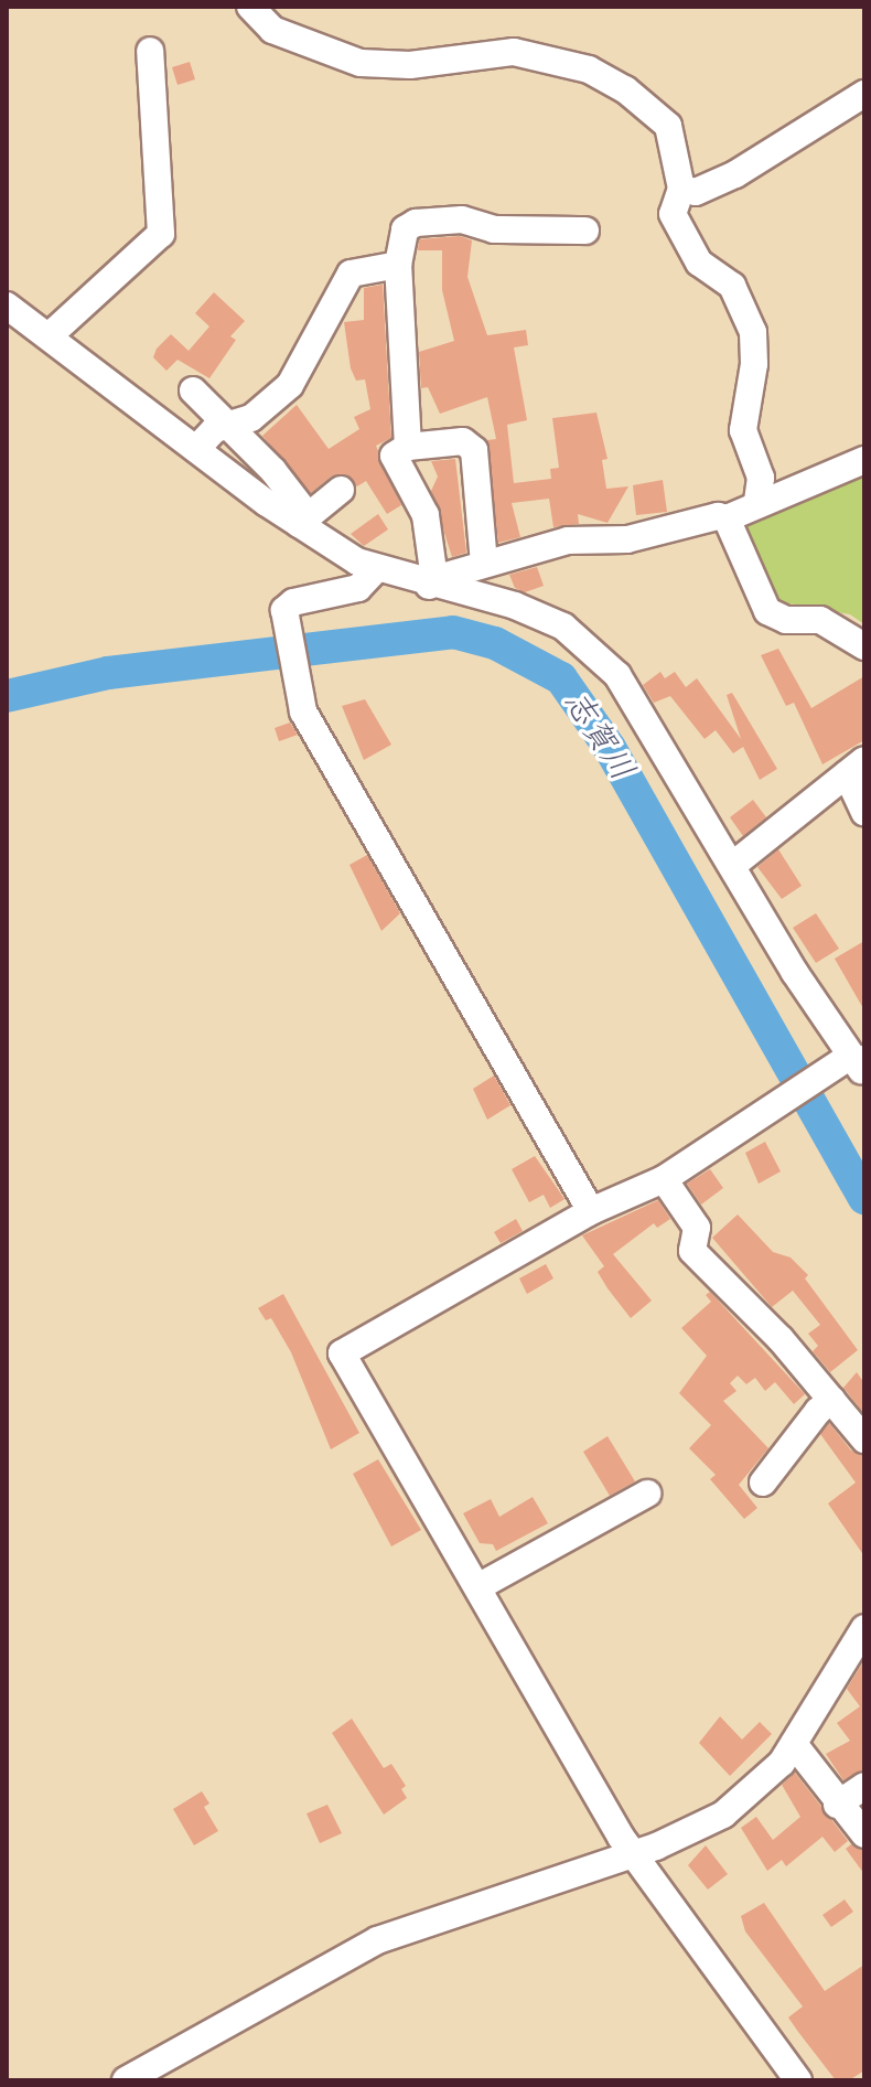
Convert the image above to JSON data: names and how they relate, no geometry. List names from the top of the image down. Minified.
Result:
{"water":["志賀川"]}
